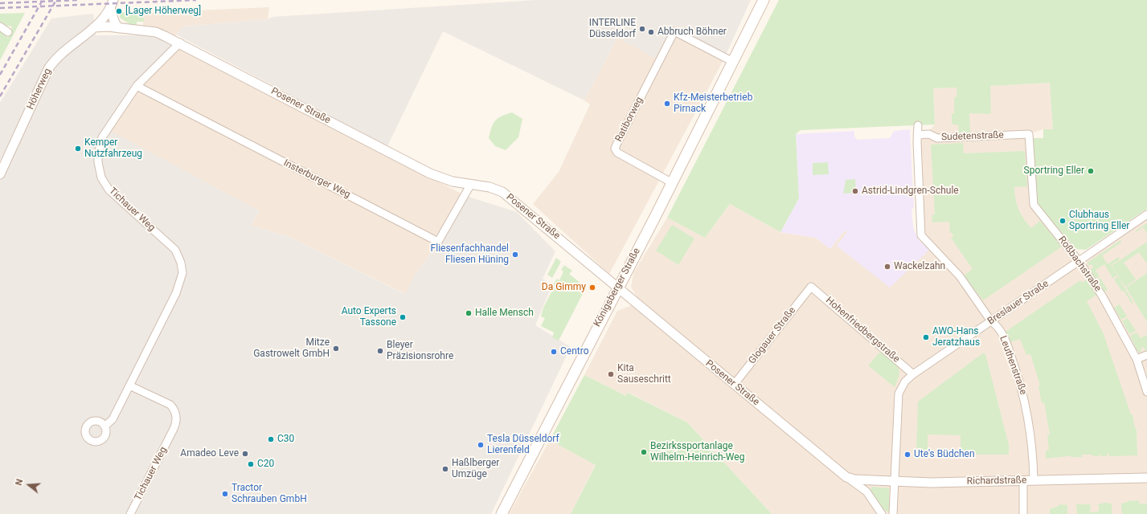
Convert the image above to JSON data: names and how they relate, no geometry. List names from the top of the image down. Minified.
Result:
{"streets":{"main road":["Königsberger Straße"],"street":["Höherweg","Posener Straße","Ratiborweg","Sudetenstraße","Insterburger Weg","Tichauer Weg","Roßbachstraße","Breslauer Straße","Hohenfriedbergstraße","Glogauer Straße","Leuthenstraße","Richardstraße"]},"crossings":[["Höherweg","Posener Straße"],["Posener Straße","Insterburger Weg"],["Posener Straße","Tichauer Weg"],["Posener Straße","Königsberger Straße"],["Posener Straße","Glogauer Straße"],["Posener Straße","Richardstraße"],["Ratiborweg","Königsberger Straße"],["Sudetenstraße","Roßbachstraße"],["Sudetenstraße","Leuthenstraße"],["Insterburger Weg","Tichauer Weg"],["Roßbachstraße","Breslauer Straße"],["Breslauer Straße","Hohenfriedbergstraße"],["Breslauer Straße","Leuthenstraße"],["Breslauer Straße","Richardstraße"],["Hohenfriedbergstraße","Glogauer Straße"],["Leuthenstraße","Richardstraße"]],"places":["[Lager Höherweg]","INTERLINE Düsseldorf","Abbruch Böhner","Kfz-Meisterbetrieb Pirnack","Kemper Nutzfahrzeug","Sportring Eller","Astrid-Lindgren-Schule","Clubhaus Sportring Eller","Fliesenfachhandel Fliesen Hüning","Wackelzahn","Da Gimmy","Halle Mensch","Auto Experts Tassone","AWO-Hans Jeratzhaus","Mitze Gastrowelt GmbH","Bleyer Präzisionsrohre","Centro","Kita Sauseschritt","C30","Tesla Düsseldorf Lierenfeld","Bezirkssportanlage Wilhelm-Heinrich-Weg","Amadeo Leve","Ute's Büdchen","C20","Haßlberger Umzüge","Tractor Schrauben GmbH"],"north":"left"}
